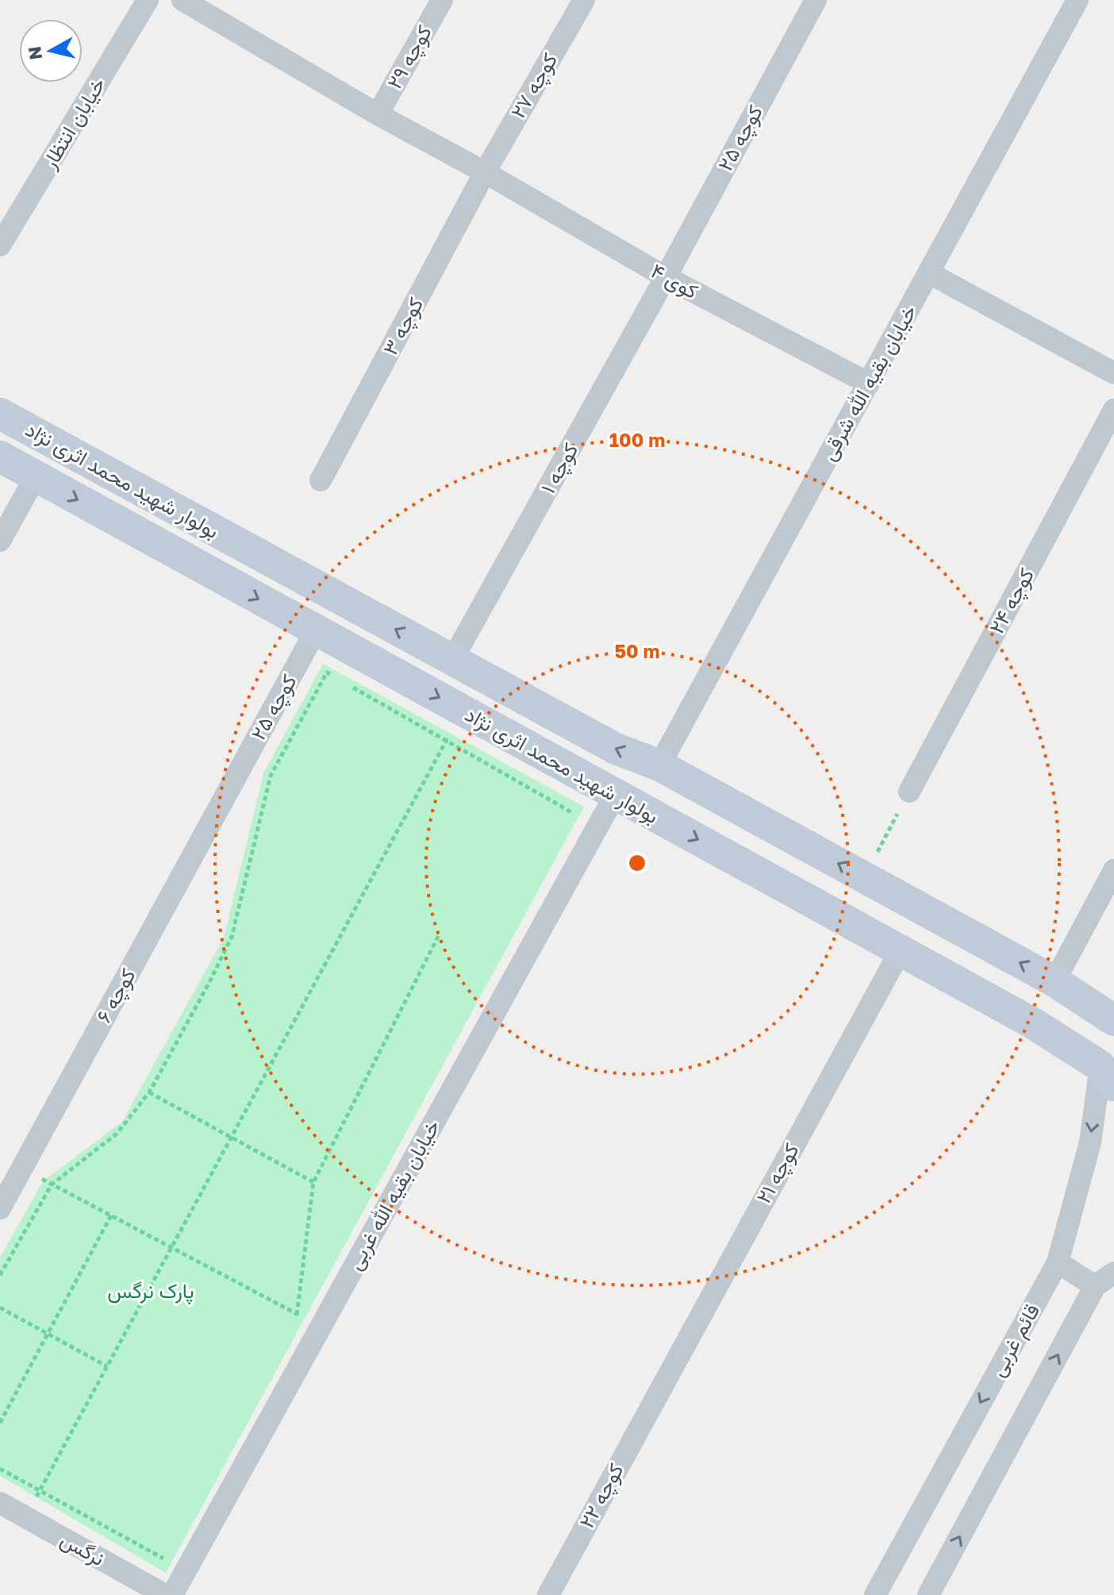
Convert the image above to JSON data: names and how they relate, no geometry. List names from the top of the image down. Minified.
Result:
{"streets":{"street":["کوچه ۲۹","کوچه ۲۷","خیابان انتظار","کوچه ۲۵","کوی ۴","کوچه ۳","خیابان بقیه الله شرقی","کوچه ۱","بولوار شهید محمد اثری نژاد","کوچه ۲۴","کوچه ۶","کوچه ۲۱","خیابان بقیه الله غربی","قائم غربی","کوچه ۲۲","نرگس"]},"crossings":[["کوچه ۲۹","کوی ۴"],["کوچه ۲۷","کوی ۴"],["کوچه ۲۷","کوچه ۳"],["کوچه ۲۵","کوی ۴"],["کوچه ۲۵","کوچه ۱"],["کوچه ۲۵","بولوار شهید محمد اثری نژاد"],["کوچه ۲۵","کوچه ۶"],["کوی ۴","کوچه ۳"],["کوی ۴","خیابان بقیه الله شرقی"],["کوی ۴","کوچه ۱"],["خیابان بقیه الله شرقی","بولوار شهید محمد اثری نژاد"],["کوچه ۱","بولوار شهید محمد اثری نژاد"],["بولوار شهید محمد اثری نژاد","کوچه ۲۱"],["بولوار شهید محمد اثری نژاد","خیابان بقیه الله غربی"],["بولوار شهید محمد اثری نژاد","قائم غربی"],["کوچه ۲۱","کوچه ۲۲"]],"parks":["پارک نرگس"],"north":"left","rings":["100 m","50 m"]}
